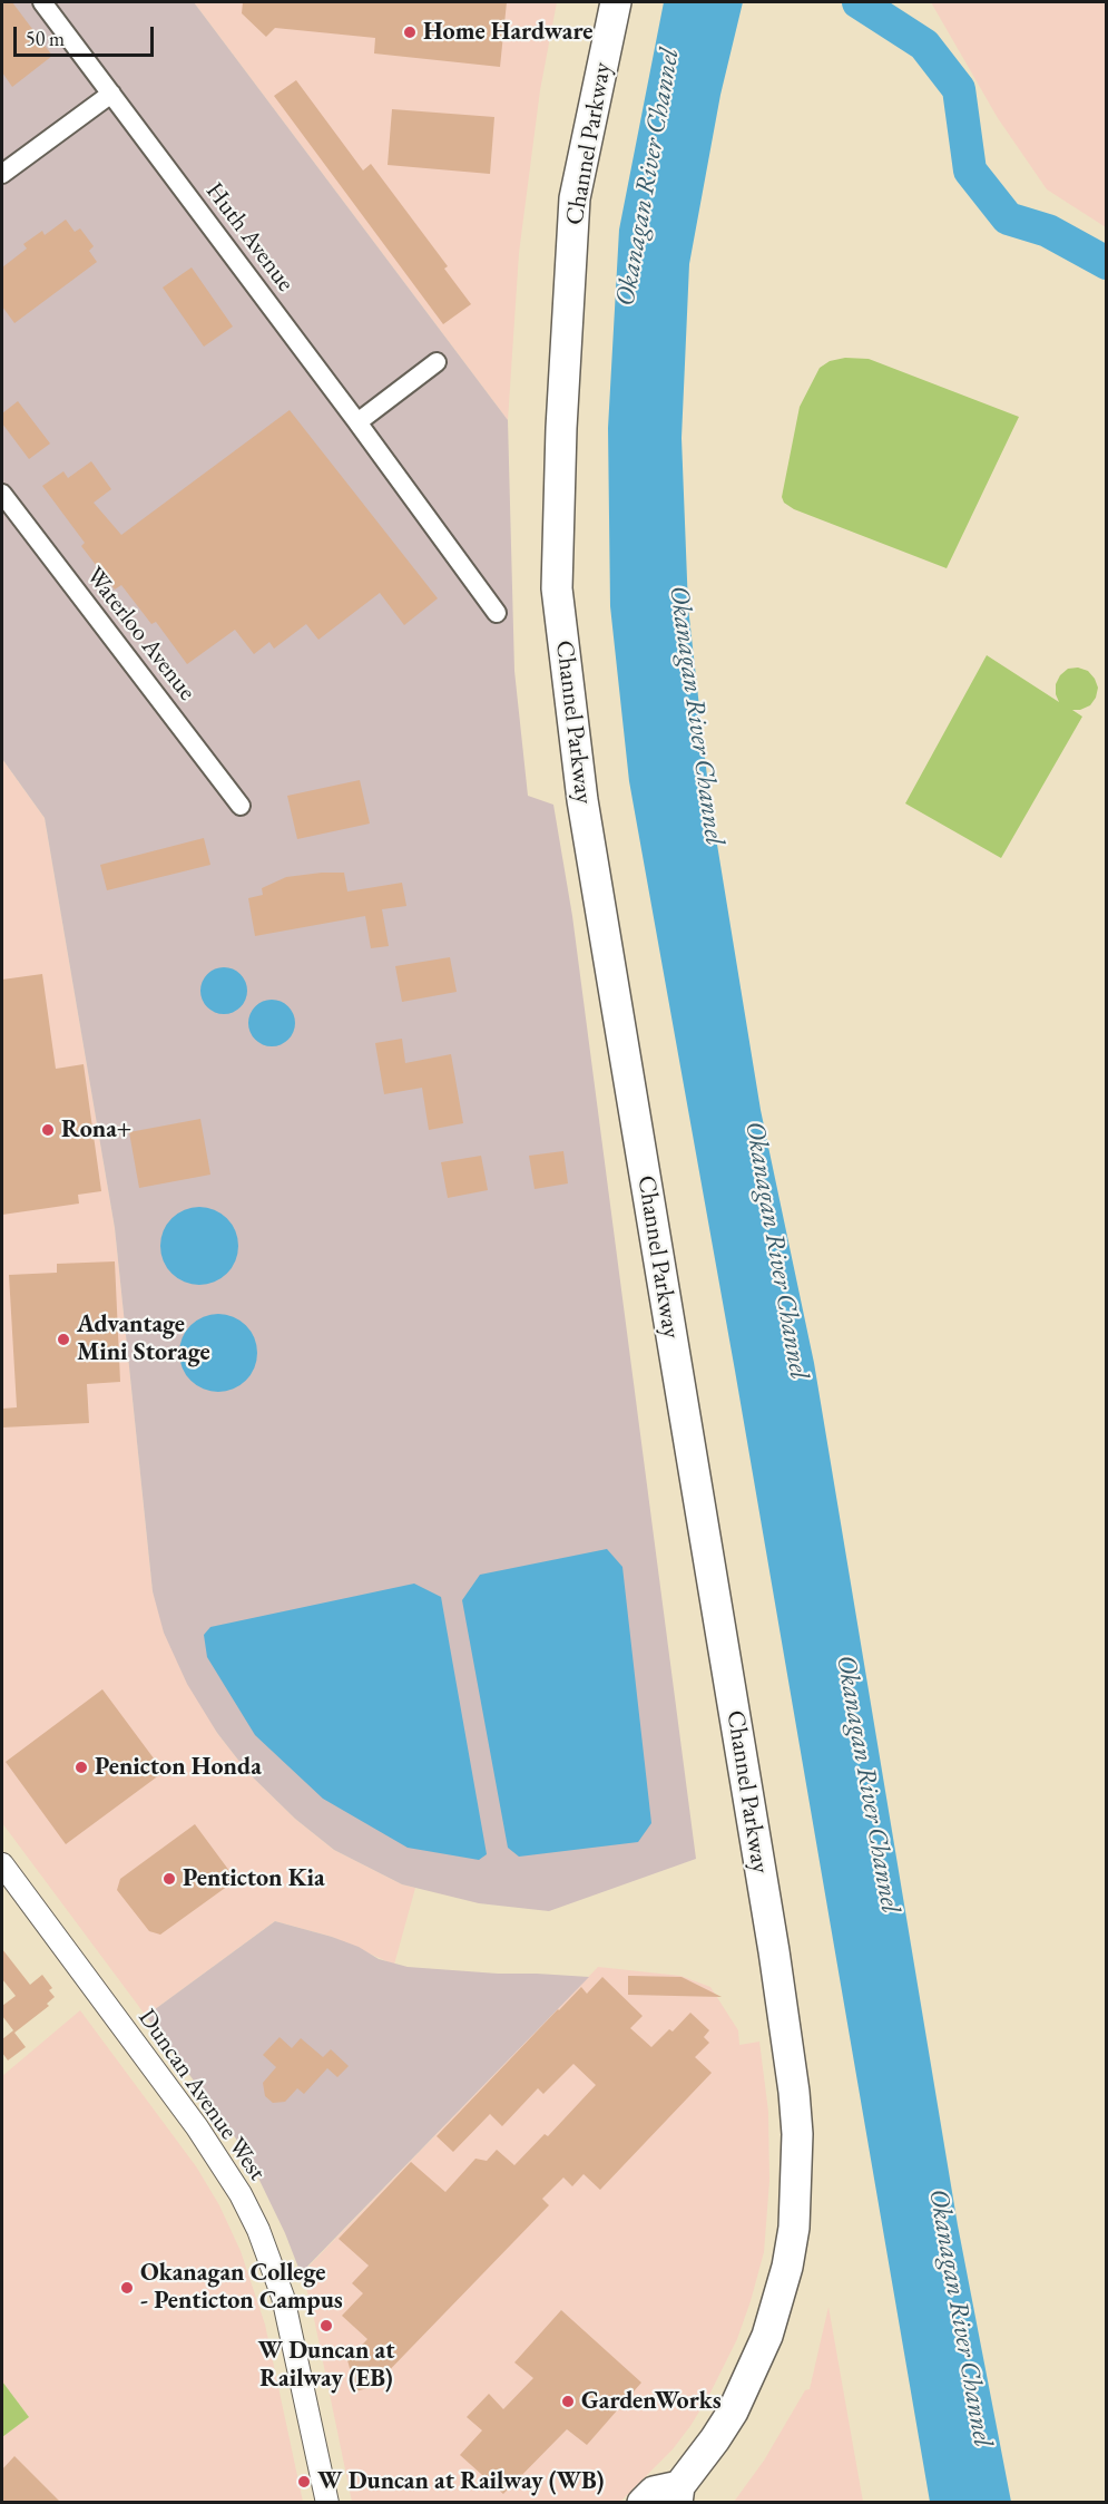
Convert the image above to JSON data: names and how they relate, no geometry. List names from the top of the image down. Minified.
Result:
{"streets":{"highway":["Channel Parkway"],"street":["Huth Avenue","Waterloo Avenue","Duncan Avenue West"]},"water":["Okanagan River Channel"],"places":["Home Hardware","Rona+","Advantage Mini Storage","Penicton Honda","Penticton Kia","Okanagan College - Penticton Campus","W Duncan at Railway (EB)","GardenWorks","W Duncan at Railway (WB)"],"scale_bar":"50 m"}
